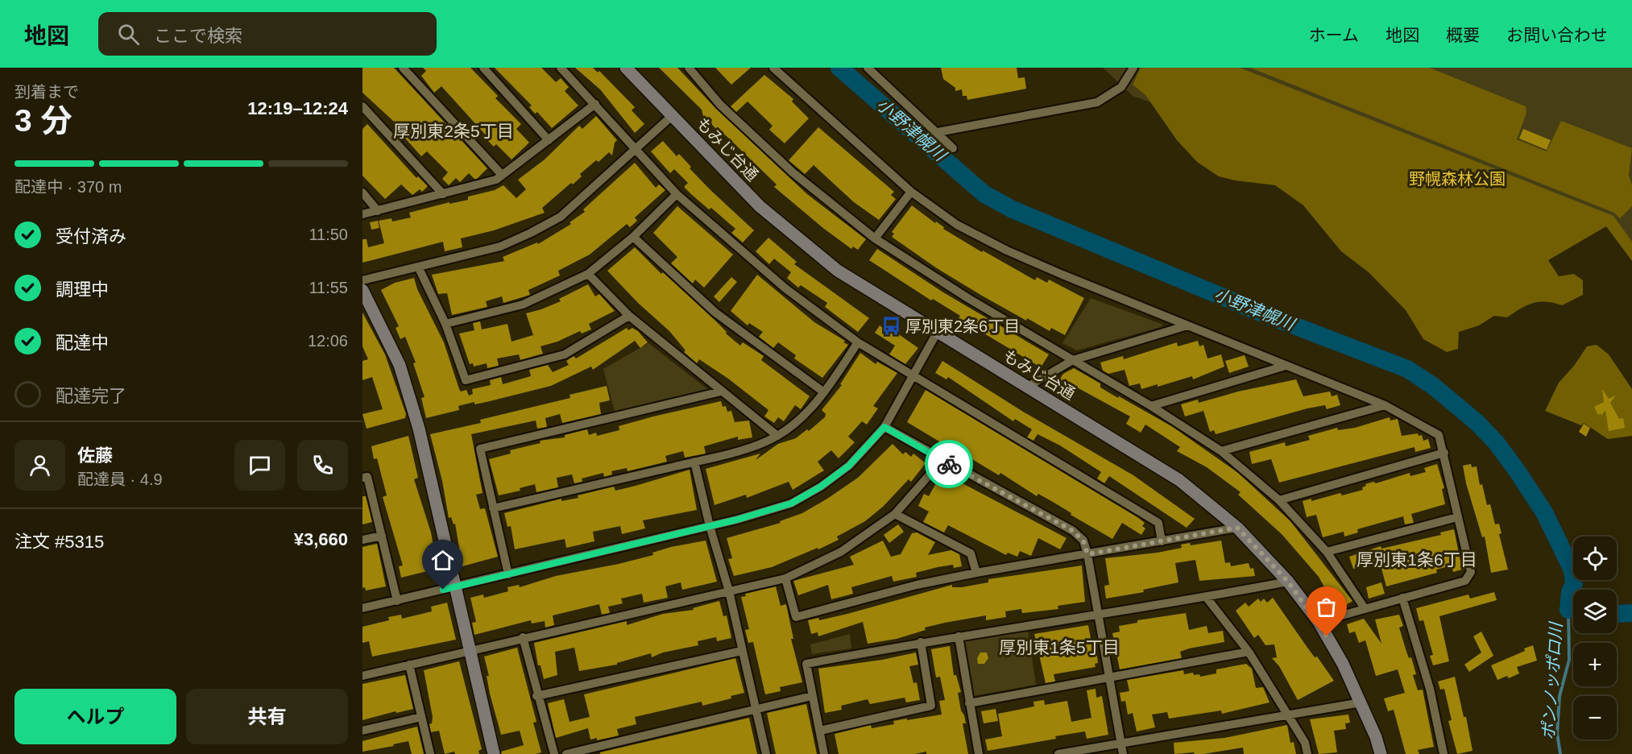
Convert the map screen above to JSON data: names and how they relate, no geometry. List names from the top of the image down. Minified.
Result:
{"streets":{"street":["もみじ台通"]},"districts":["厚別東2条5丁目","厚別東1条6丁目","厚別東1条5丁目"],"water":["小野津幌川","ポンノッポロ川"],"parks":["野幌森林公園"],"places":{"bus stop":["厚別東2条6丁目"]},"page":{"header":"地図","search":"ここで検索","nav":["ホーム","地図","概要","お問い合わせ"],"heading":["3 分","到着まで","12:19–12:24"],"panel":["佐藤","配達員 · 4.9","注文 #5315","¥3,660"],"bar":"配達中 · 370 m","list":[["受付済み","11:50"],["調理中","11:55"],["配達中","12:06"],"配達完了"],"map_buttons":["+","−"],"buttons":["ヘルプ","共有"]}}
